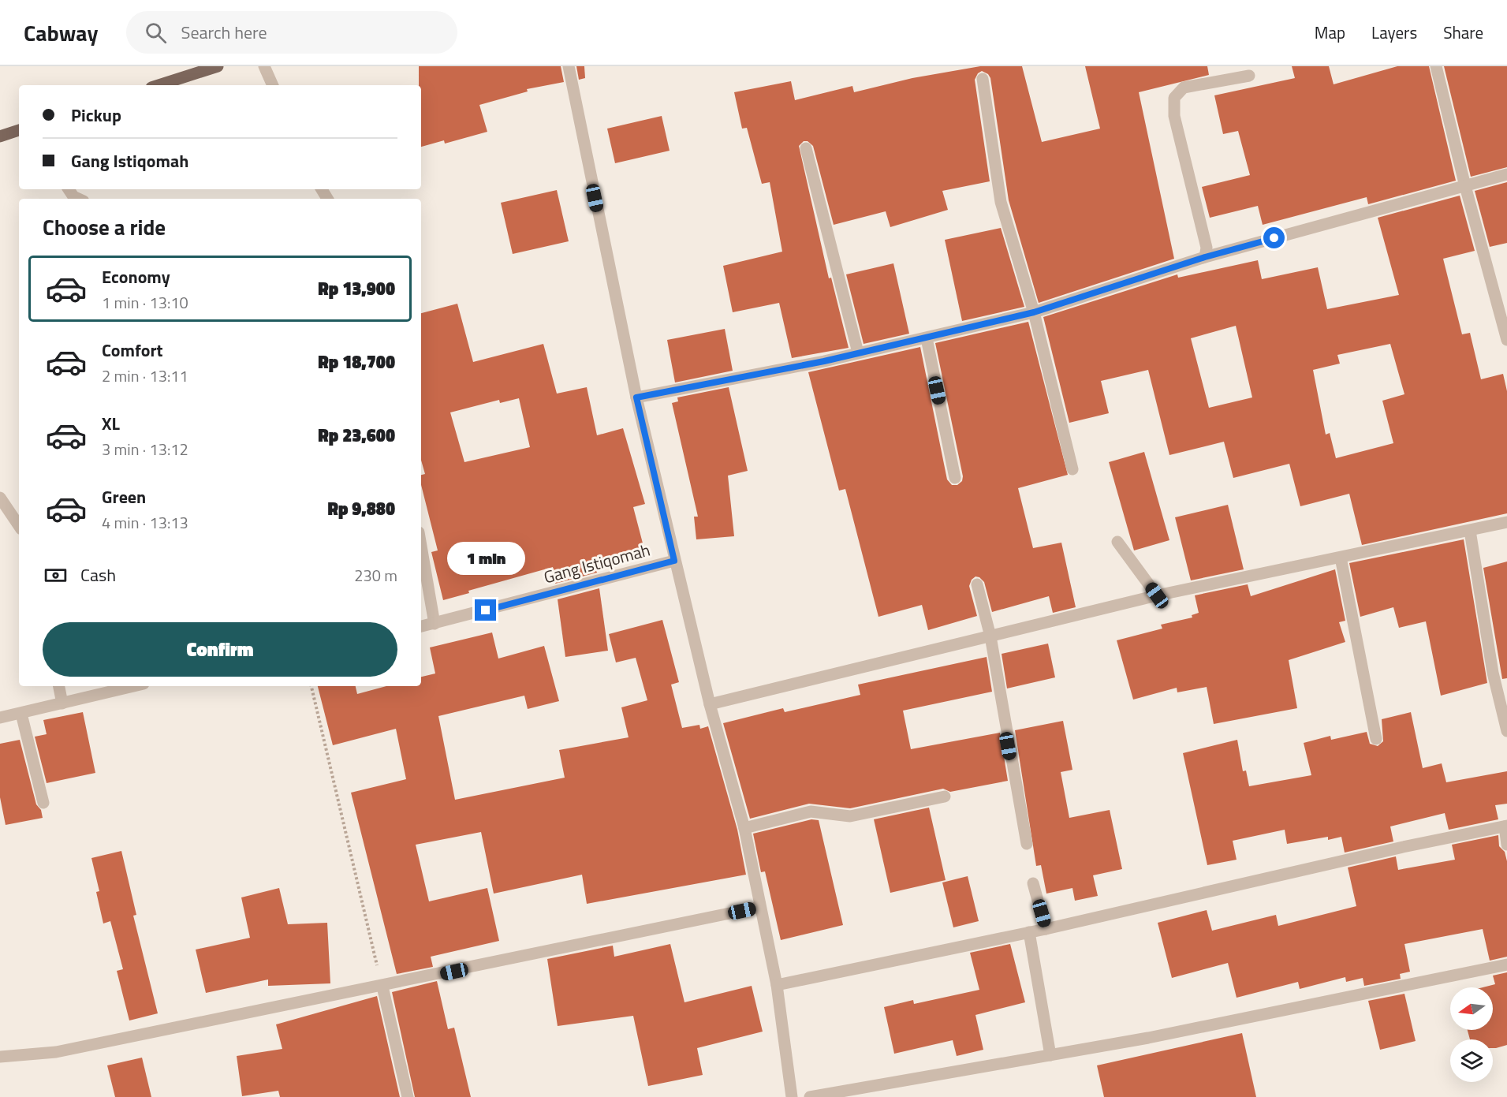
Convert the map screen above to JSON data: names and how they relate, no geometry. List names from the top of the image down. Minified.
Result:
{"streets":{"street":["Gang Istiqomah"]},"north":"left","page":{"header":"Cabway","search":"Search here","nav":["Map","Layers","Share"],"banner":["Pickup","Gang Istiqomah"],"heading":"Choose a ride","list":[{"name":"Economy","note":"1 min · 13:10","value":"Rp 13,900"},{"name":"Comfort","note":"2 min · 13:11","value":"Rp 18,700"},{"name":"XL","note":"3 min · 13:12","value":"Rp 23,600"},{"name":"Green","note":"4 min · 13:13","value":"Rp 9,880"}],"bubble":"1 min","pay":["Cash","230 m"],"buttons":"Confirm"}}
